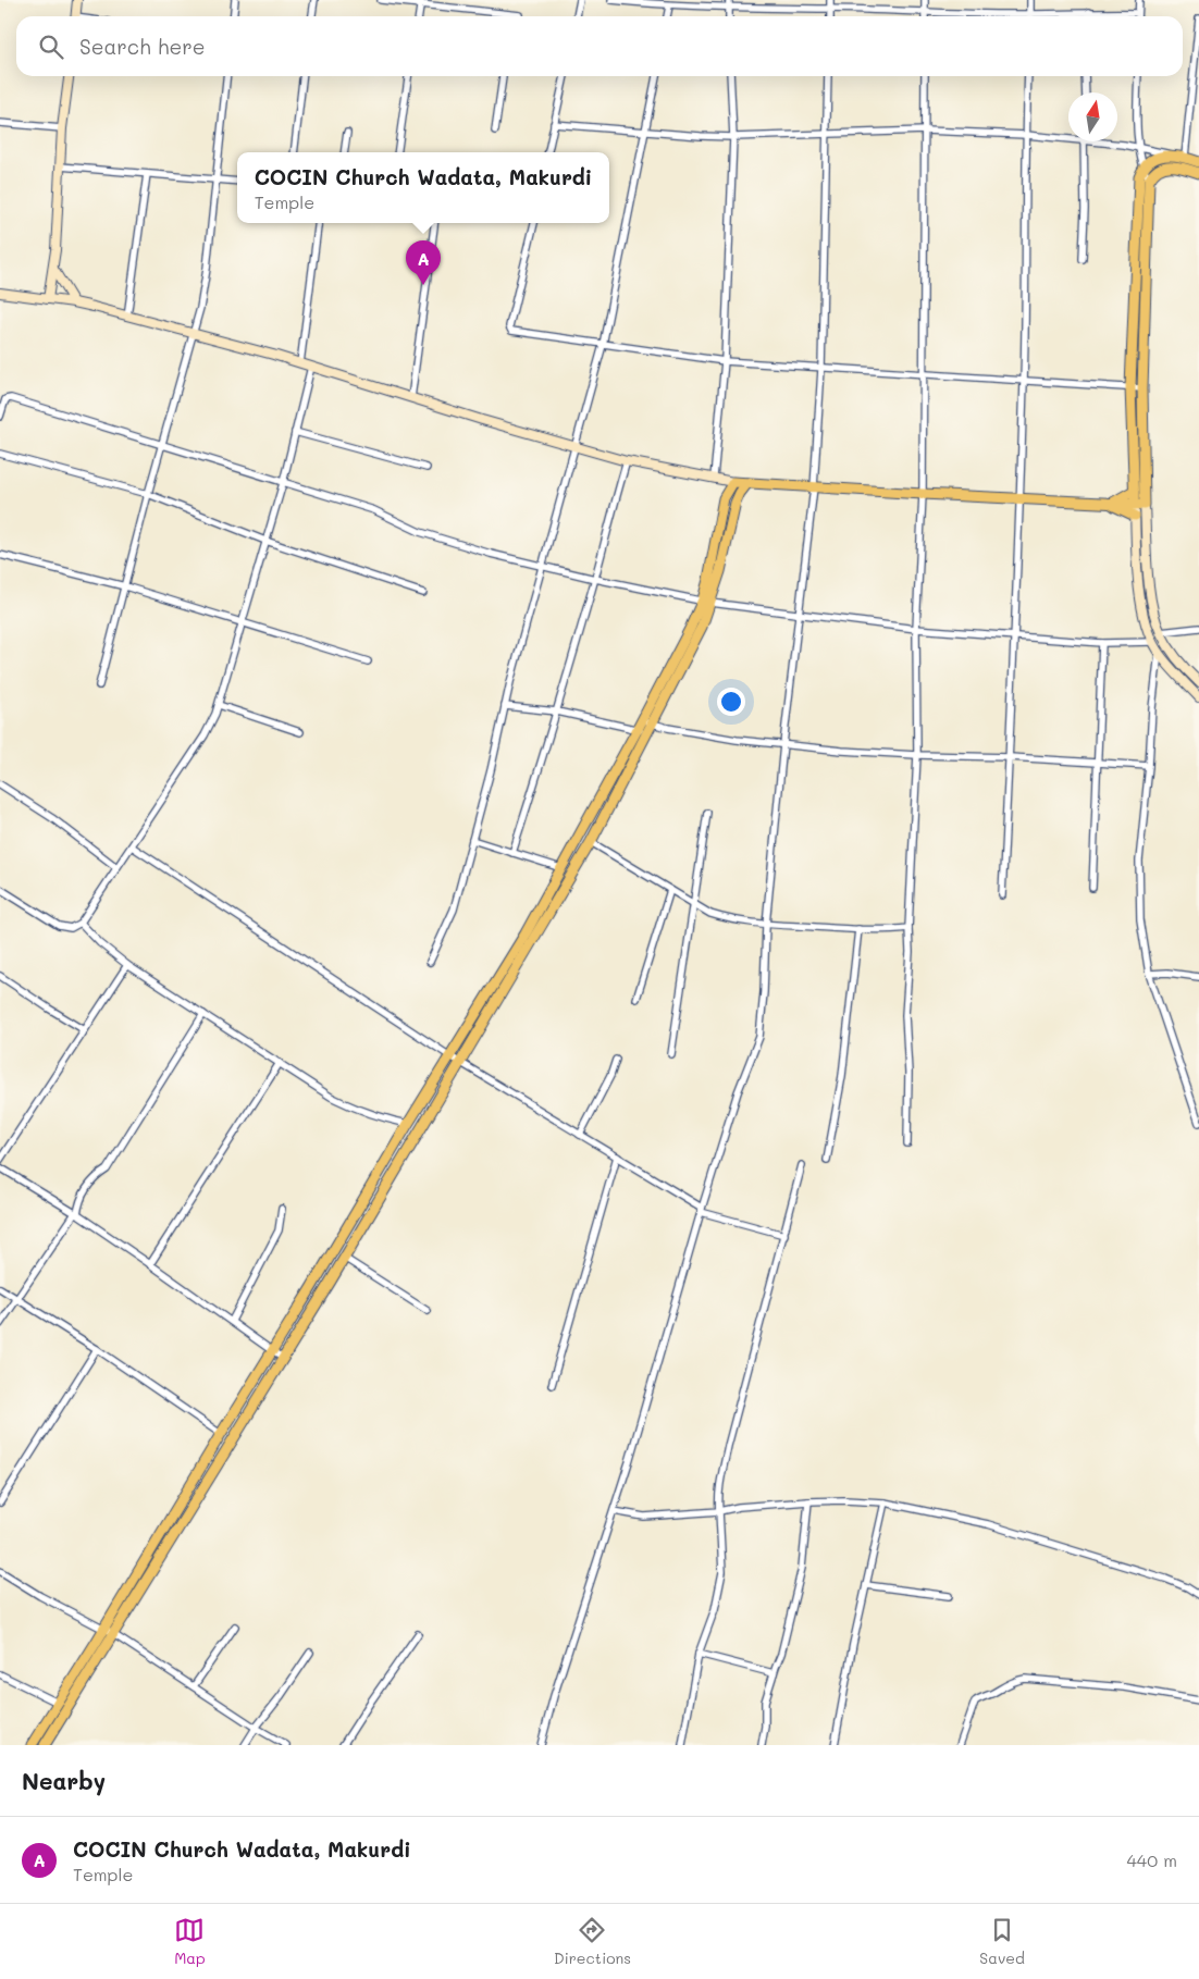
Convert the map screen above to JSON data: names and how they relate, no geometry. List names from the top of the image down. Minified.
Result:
{"north":"top","page":{"search":"Search here","popup":["COCIN Church Wadata, Makurdi","Temple"],"pins":"A","heading":"Nearby","list":[{"mark":"A","name":"COCIN Church Wadata, Makurdi","note":"Temple","value":"440 m"}],"nav":["Map","Directions","Saved"]}}
